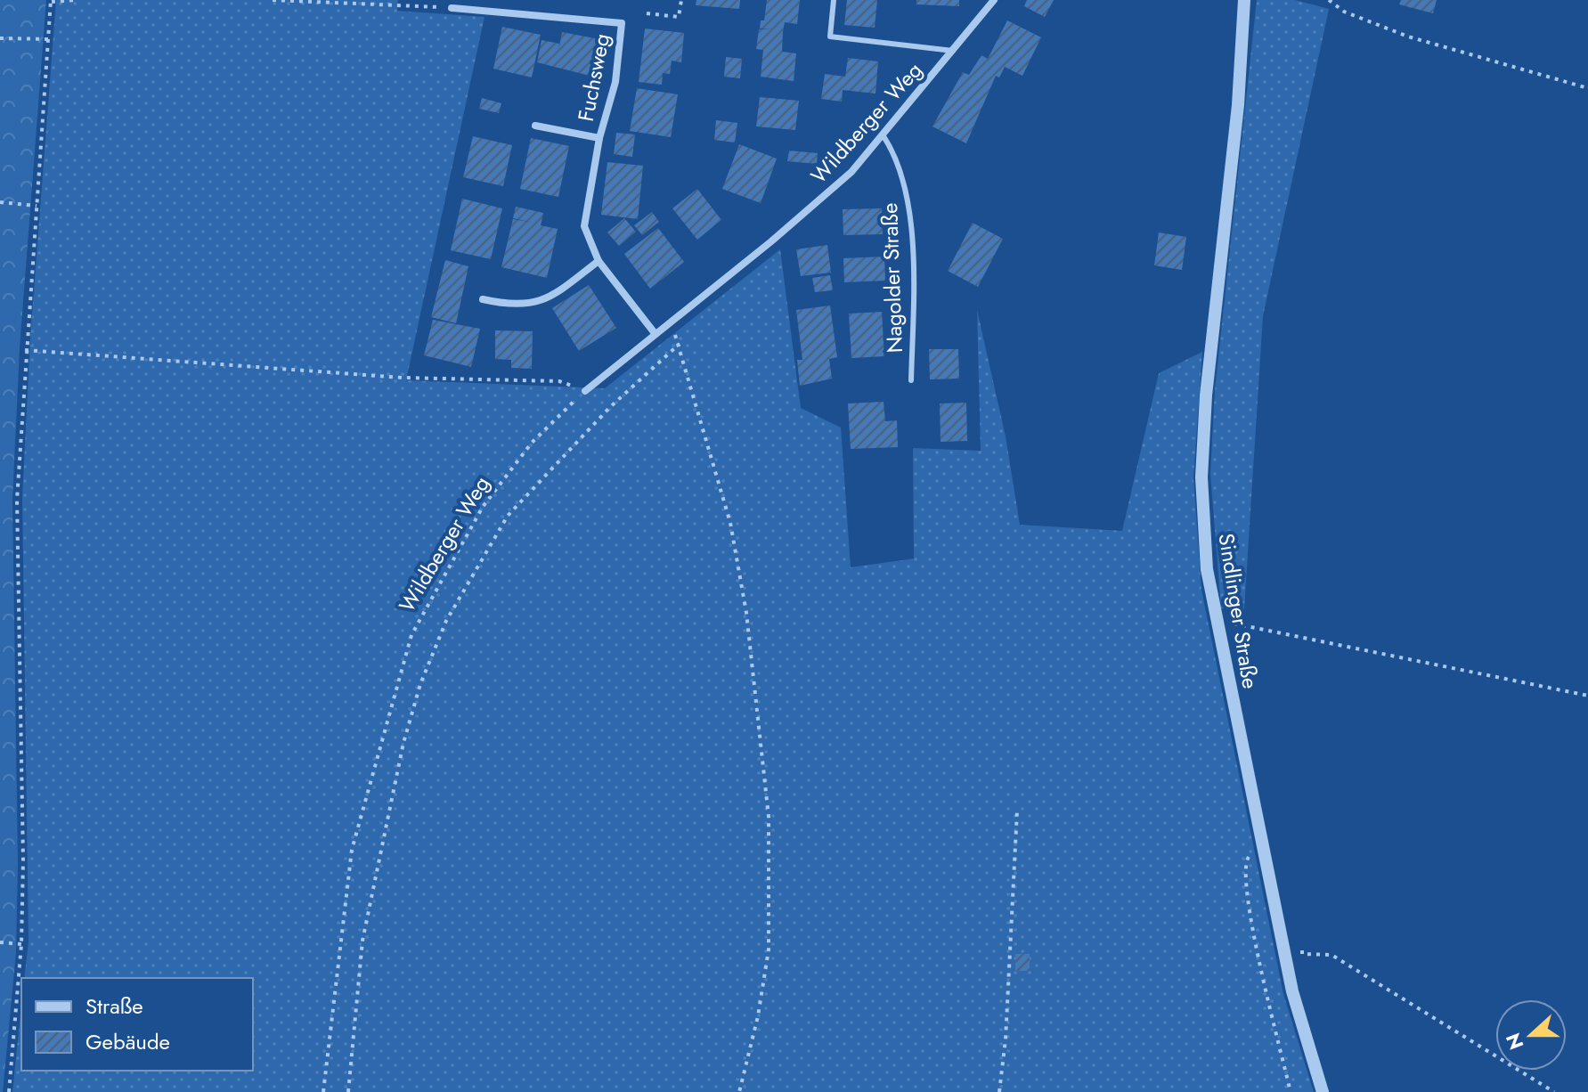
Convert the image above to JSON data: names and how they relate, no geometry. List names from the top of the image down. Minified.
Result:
{"streets":{"street":["Fuchsweg","Wildberger Weg","Sindlinger Straße"],"lane":["Nagolder Straße"]},"crossings":[["Fuchsweg","Wildberger Weg"],["Wildberger Weg","Nagolder Straße"]],"legend":["Straße","Gebäude"],"north":"left"}
